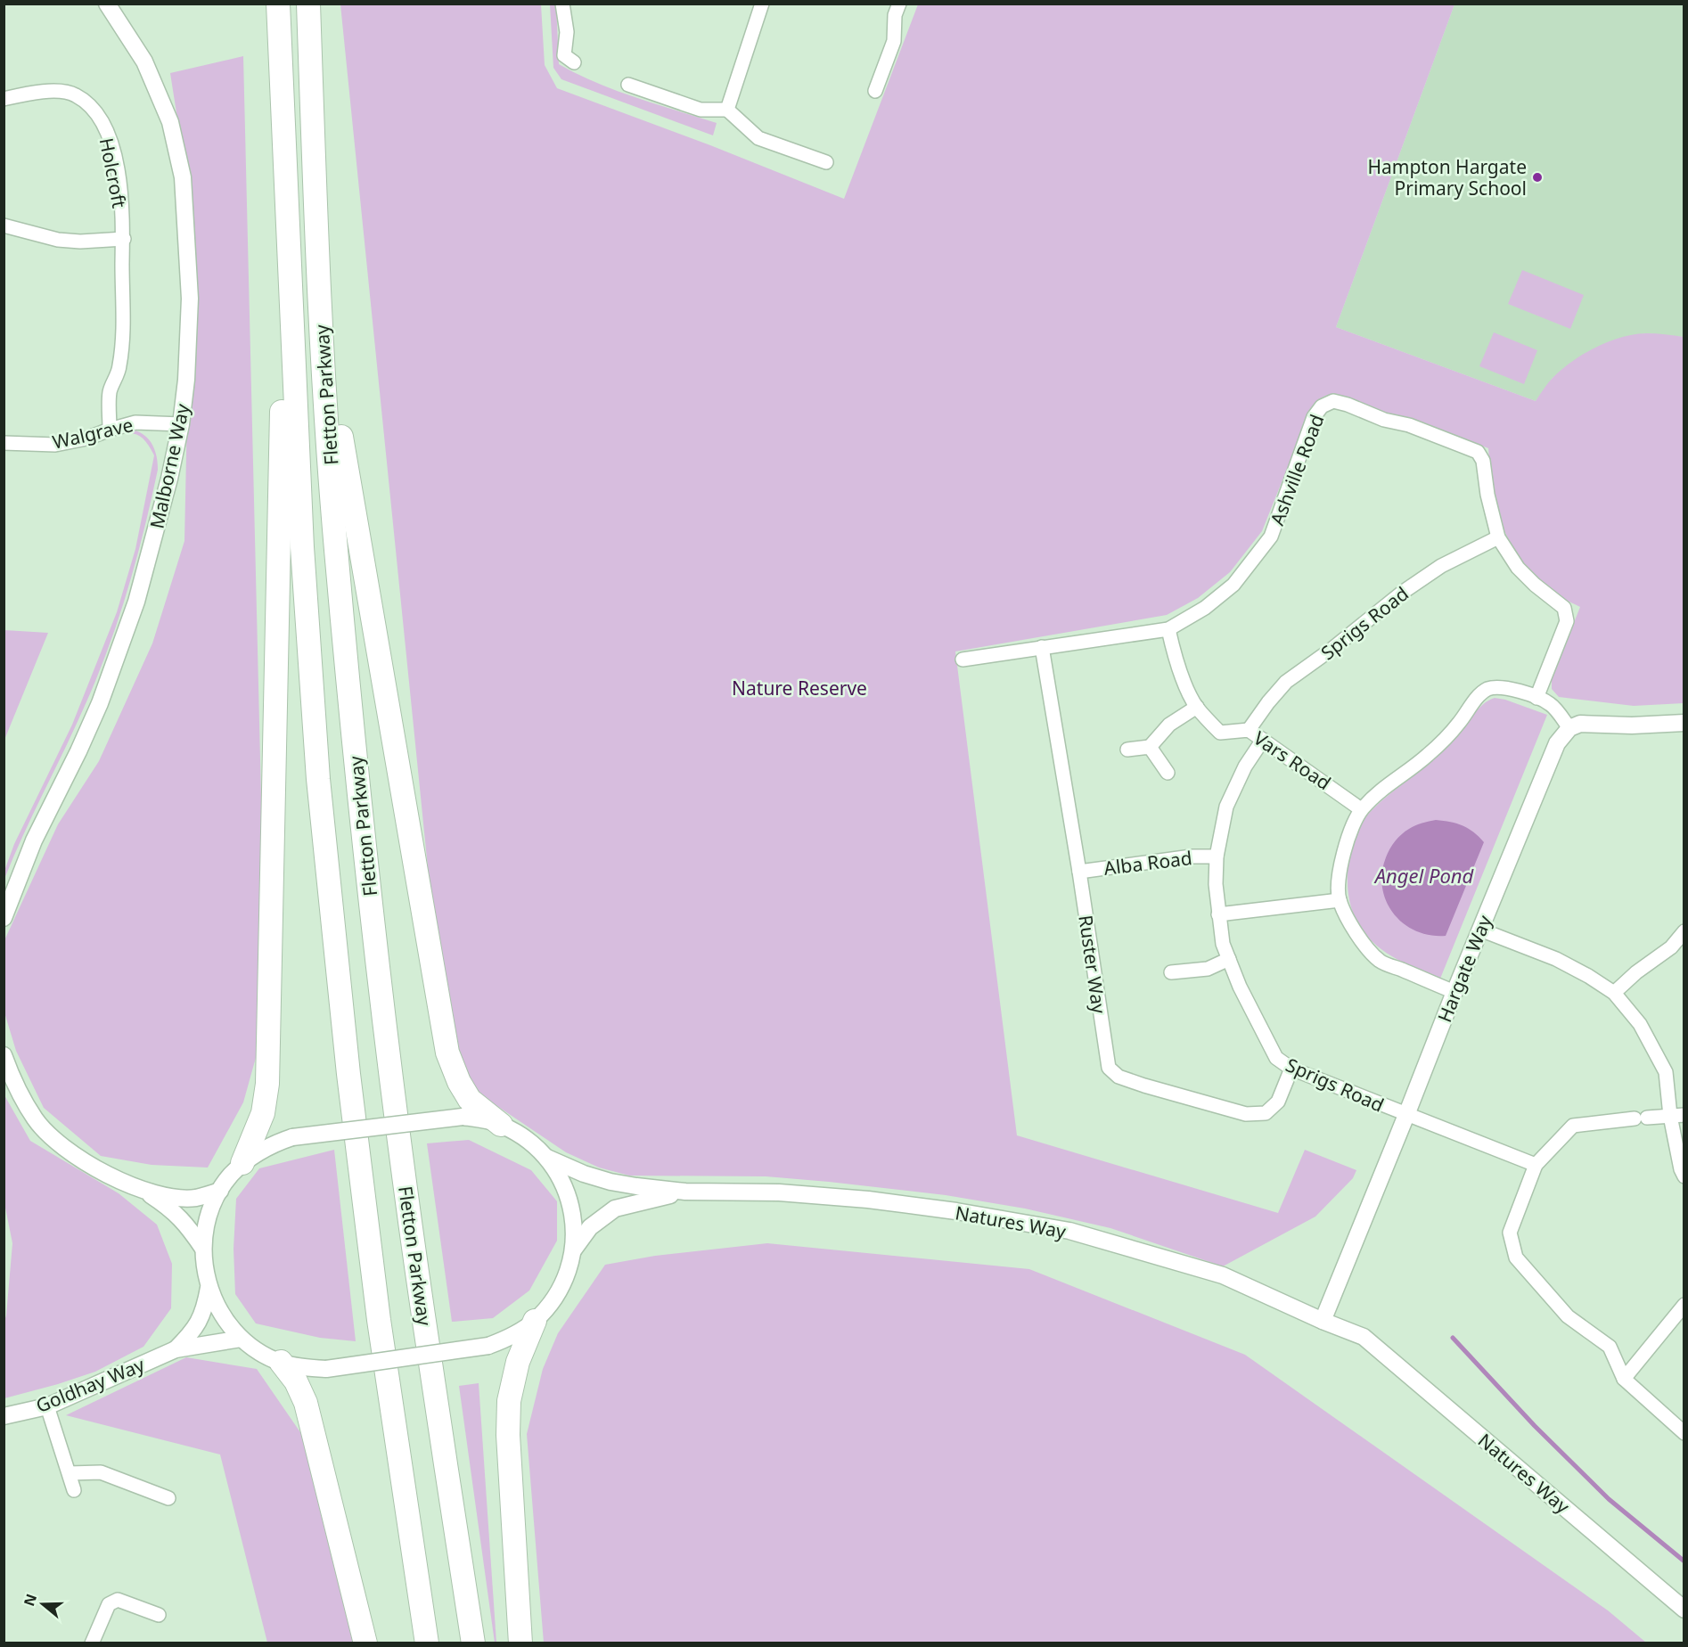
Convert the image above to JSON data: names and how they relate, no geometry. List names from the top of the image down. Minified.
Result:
{"streets":{"highway":["Fletton Parkway"],"street":["Holcroft","Walgrave","Malborne Way","Ashville Road","Sprigs Road","Vars Road","Alba Road","Ruster Way","Hargate Way","Natures Way","Goldhay Way"]},"crossings":[["Holcroft","Walgrave"],["Walgrave","Malborne Way"],["Ashville Road","Sprigs Road"],["Ashville Road","Vars Road"],["Ashville Road","Ruster Way"],["Sprigs Road","Vars Road"],["Sprigs Road","Alba Road"],["Sprigs Road","Ruster Way"],["Sprigs Road","Hargate Way"],["Alba Road","Ruster Way"],["Hargate Way","Natures Way"]],"water":["Angel Pond"],"parks":["Nature Reserve"],"places":["Hampton Hargate Primary School"],"north":"left"}
